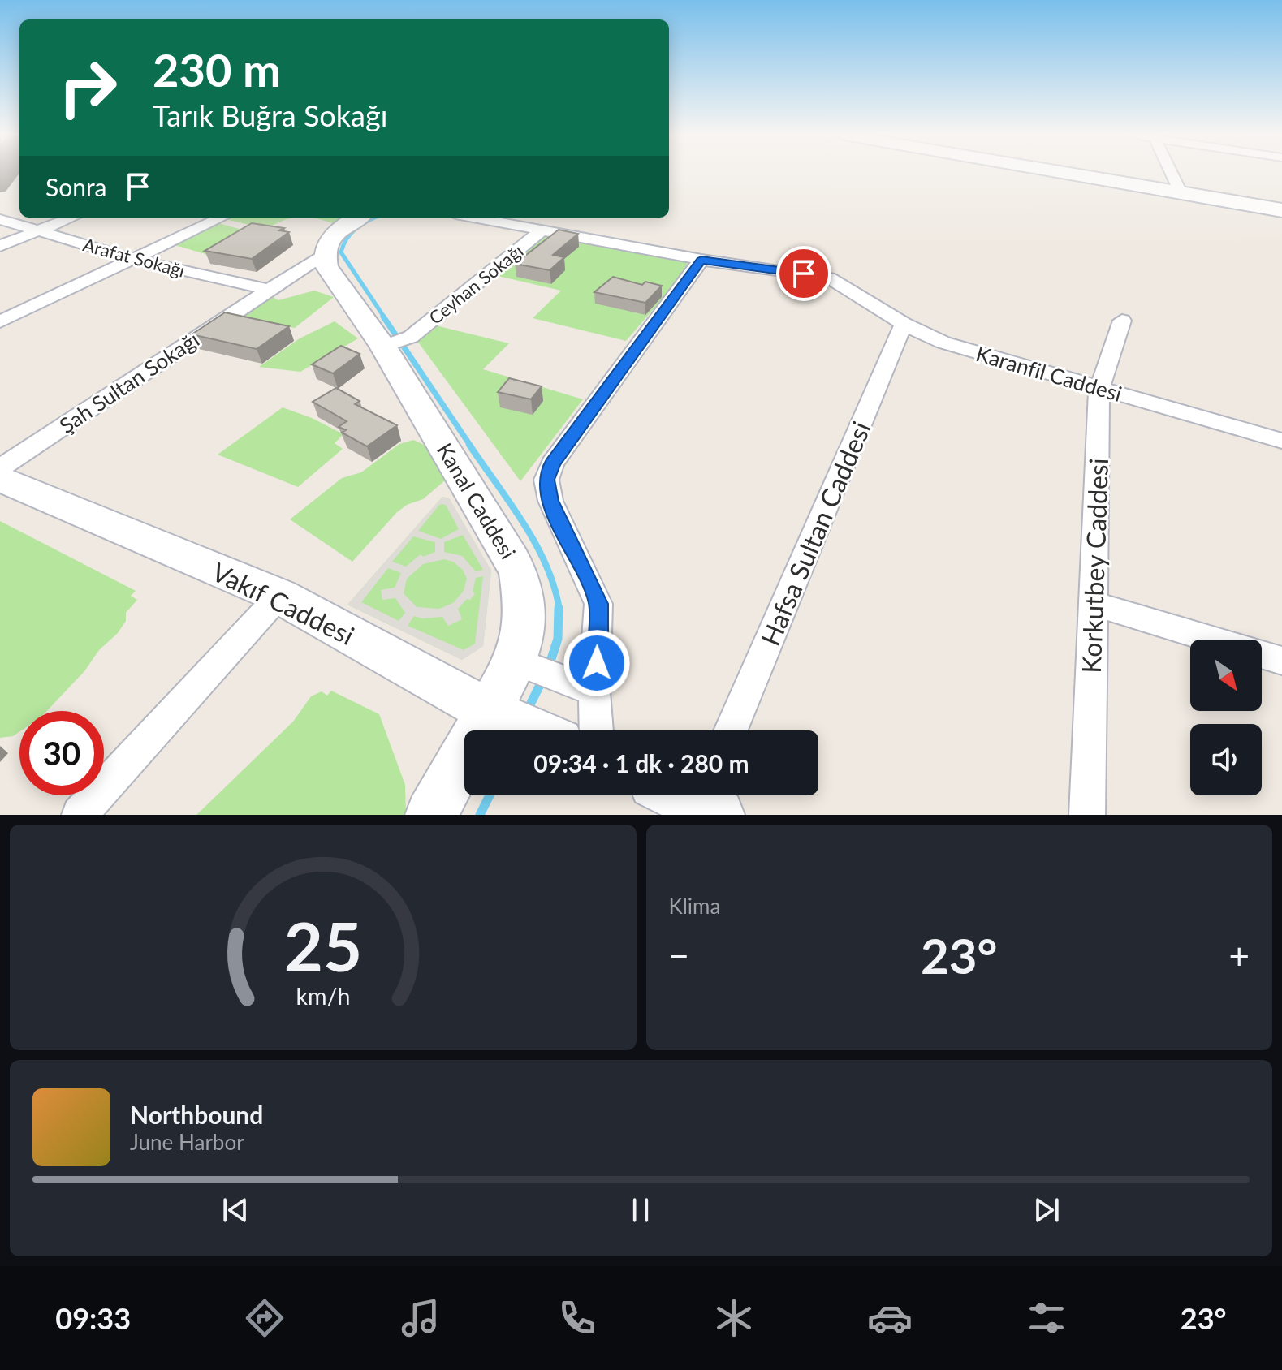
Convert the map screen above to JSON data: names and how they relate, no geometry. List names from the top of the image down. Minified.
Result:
{"streets":{"street":["Arafat Sokağı","Ceyhan Sokağı","Karanfil Caddesi","Şah Sultan Sokağı","Kanal Caddesi","Hafsa Sultan Caddesi","Korkutbey Caddesi","Vakıf Caddesi"]},"crossings":[["Arafat Sokağı","Şah Sultan Sokağı"],["Ceyhan Sokağı","Kanal Caddesi"],["Karanfil Caddesi","Hafsa Sultan Caddesi"],["Karanfil Caddesi","Korkutbey Caddesi"],["Şah Sultan Sokağı","Kanal Caddesi"],["Kanal Caddesi","Vakıf Caddesi"]],"north":"bottom right","page":{"turn":["230 m","Tarık Buğra Sokağı"],"then":"Sonra","limit":"30","trip":"09:34 · 1 dk · 280 m","tile":"Klima","heat":["−","23°","+"],"song":["Northbound","June Harbor"],"tabs":["09:33","23°"],"gauge":["25","km/h"]}}
